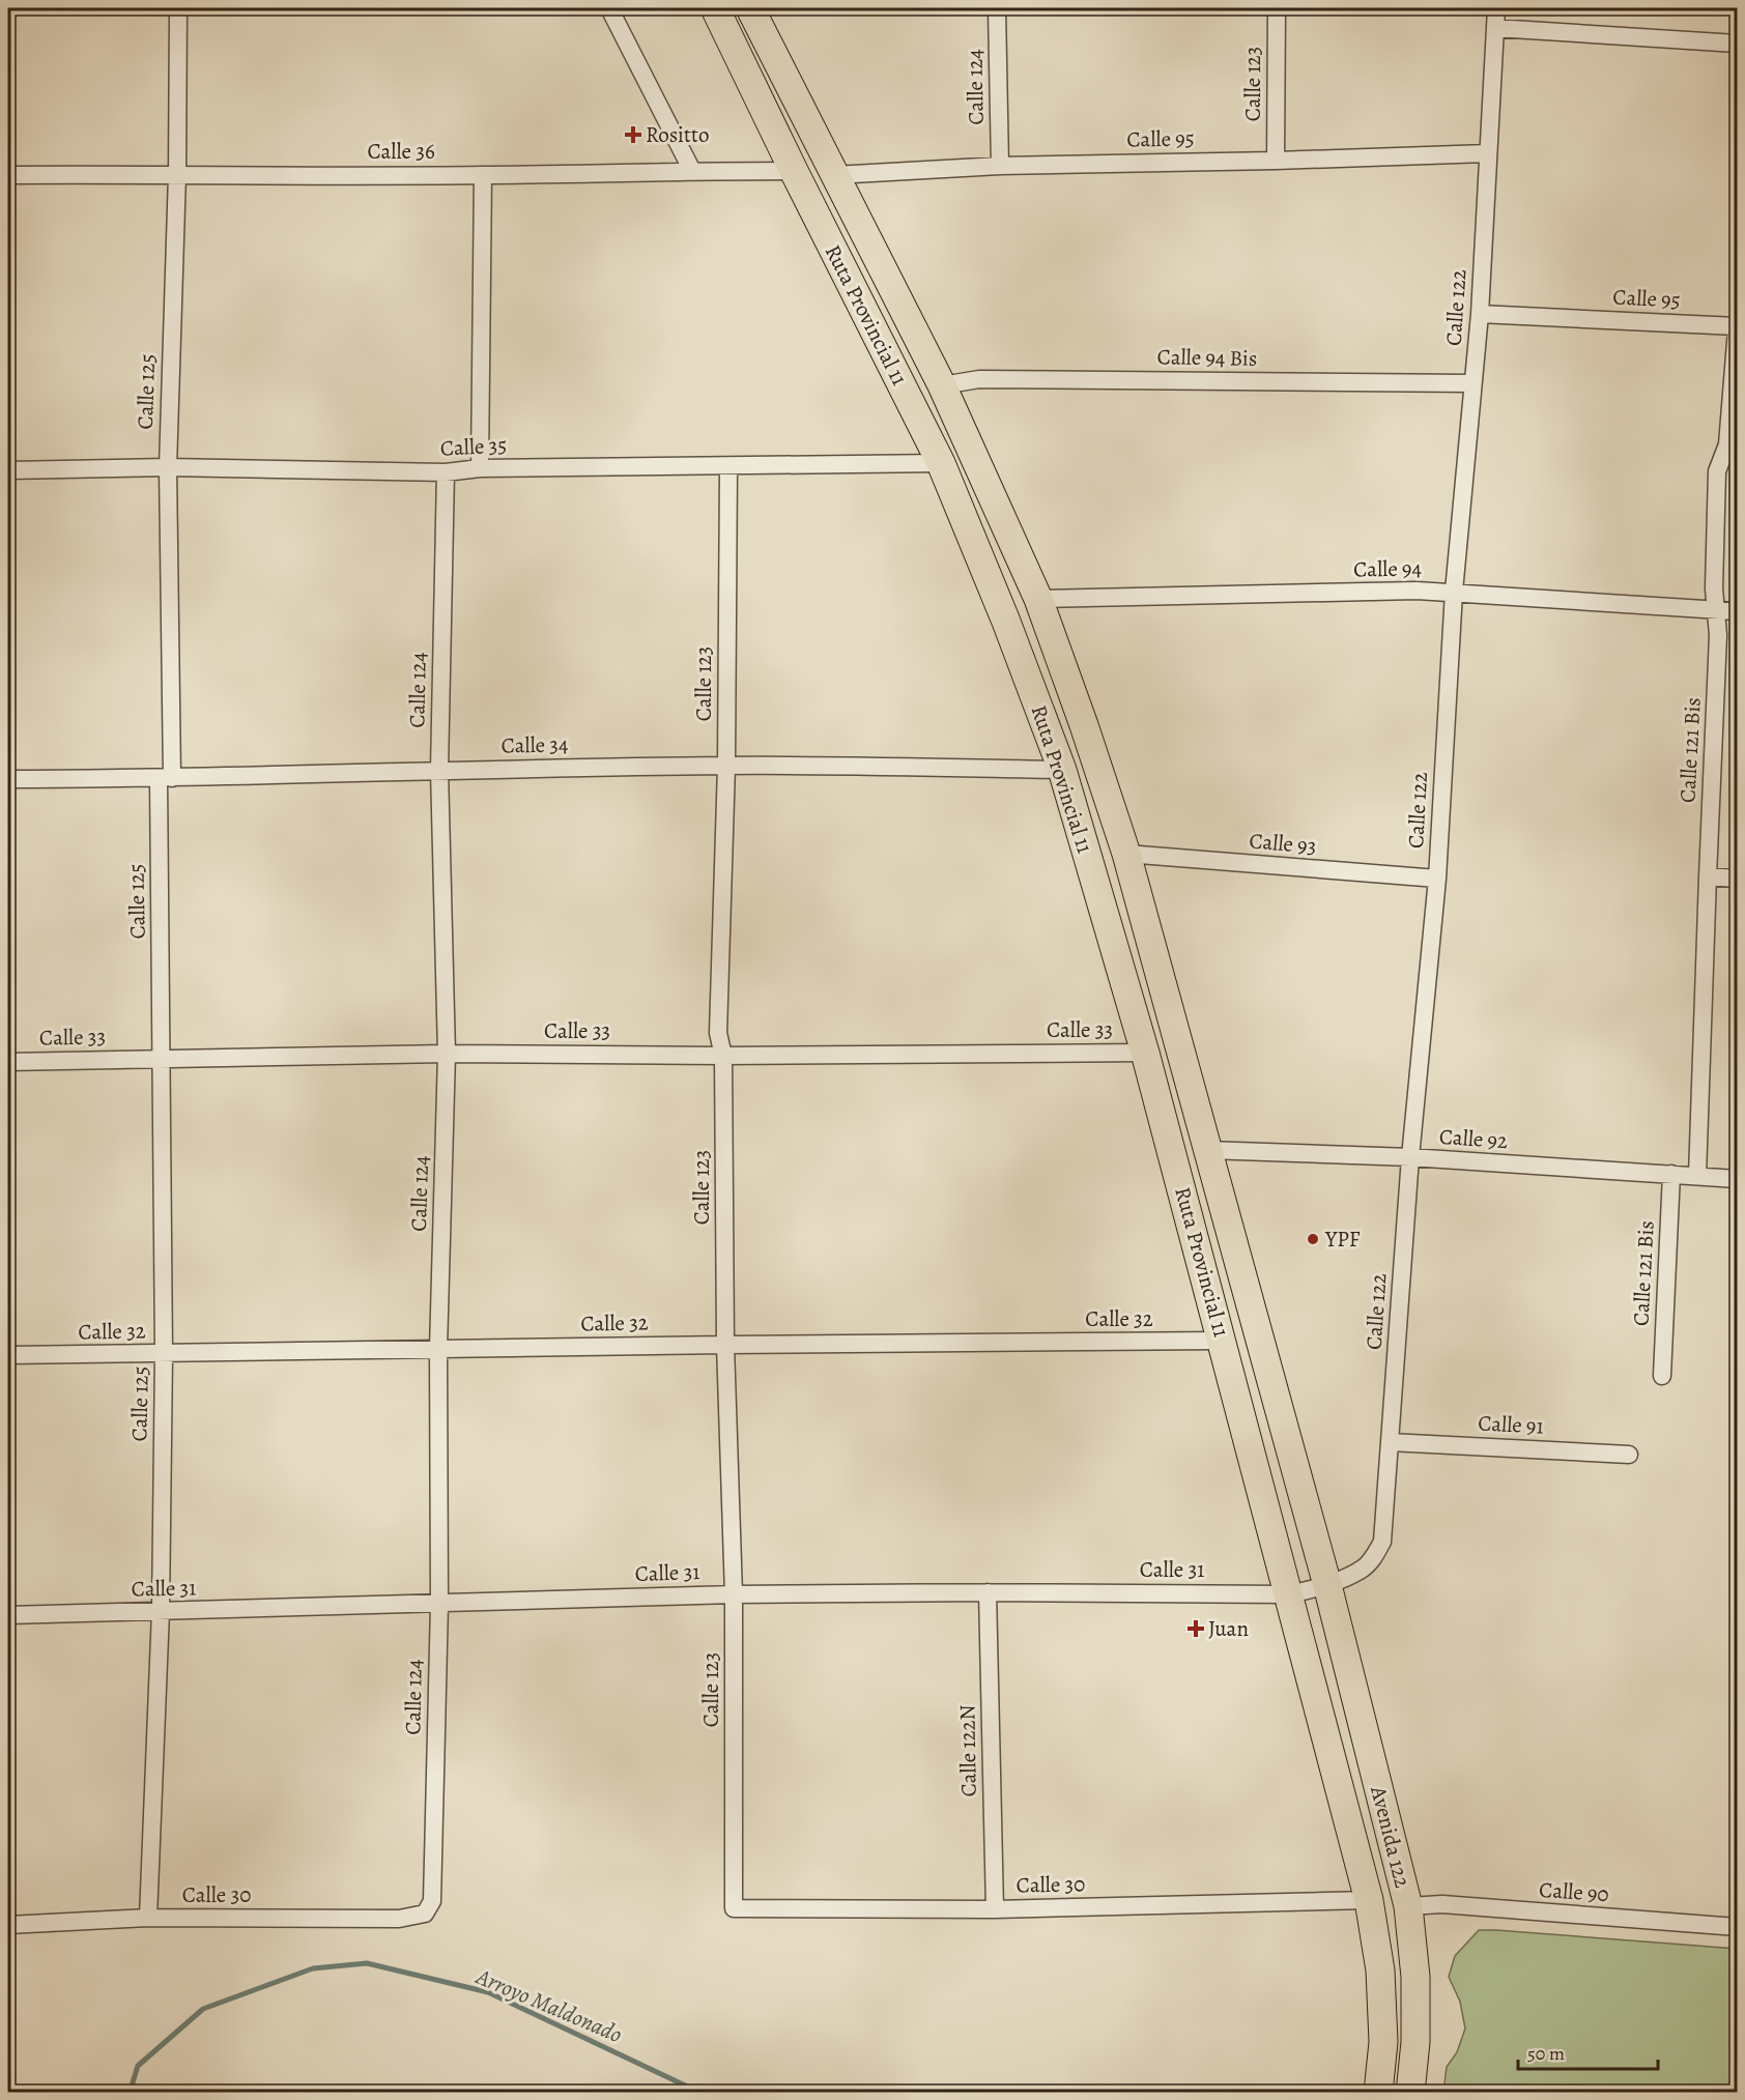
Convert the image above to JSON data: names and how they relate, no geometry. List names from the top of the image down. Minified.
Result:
{"streets":{"main road":["Ruta Provincial 11","Avenida 122"],"street":["Calle 123","Calle 124","Calle 95","Calle 36","Calle 122","Calle 94 Bis","Calle 125","Calle 35","Calle 94","Calle 34","Calle 121 Bis","Calle 93","Calle 33","Calle 92","Calle 32","Calle 91","Calle 31","Calle 122N","Calle 30","Calle 90"]},"crossings":[["Calle 123","Calle 95"],["Calle 123","Calle 35"],["Calle 123","Calle 34"],["Calle 123","Calle 33"],["Calle 123","Calle 32"],["Calle 123","Calle 31"],["Calle 123","Calle 30"],["Calle 124","Calle 95"],["Calle 124","Calle 35"],["Calle 124","Calle 34"],["Calle 124","Calle 33"],["Calle 124","Calle 32"],["Calle 124","Calle 31"],["Calle 124","Calle 30"],["Calle 95","Calle 122"],["Calle 95","Ruta Provincial 11"],["Calle 95","Calle 121 Bis"],["Calle 36","Ruta Provincial 11"],["Calle 36","Calle 125"],["Calle 122","Ruta Provincial 11"],["Calle 122","Calle 94 Bis"],["Calle 122","Calle 94"],["Calle 122","Calle 93"],["Calle 122","Calle 92"],["Calle 122","Calle 91"],["Calle 122","Calle 31"],["Calle 122","Avenida 122"],["Ruta Provincial 11","Calle 94 Bis"],["Ruta Provincial 11","Calle 35"],["Ruta Provincial 11","Calle 94"],["Ruta Provincial 11","Calle 34"],["Ruta Provincial 11","Calle 93"],["Ruta Provincial 11","Calle 33"],["Ruta Provincial 11","Calle 92"],["Ruta Provincial 11","Calle 32"],["Ruta Provincial 11","Calle 31"],["Ruta Provincial 11","Avenida 122"],["Calle 125","Calle 35"],["Calle 125","Calle 34"],["Calle 125","Calle 33"],["Calle 125","Calle 32"],["Calle 125","Calle 31"],["Calle 125","Calle 30"],["Calle 94","Calle 121 Bis"],["Calle 121 Bis","Calle 92"],["Calle 31","Calle 122N"],["Calle 31","Avenida 122"],["Calle 122N","Calle 30"],["Avenida 122","Calle 30"],["Avenida 122","Calle 90"]],"water":["Arroyo Maldonado"],"places":{"health":["Rositto","Juan"],"other":["YPF"]},"scale_bar":"50 m"}
